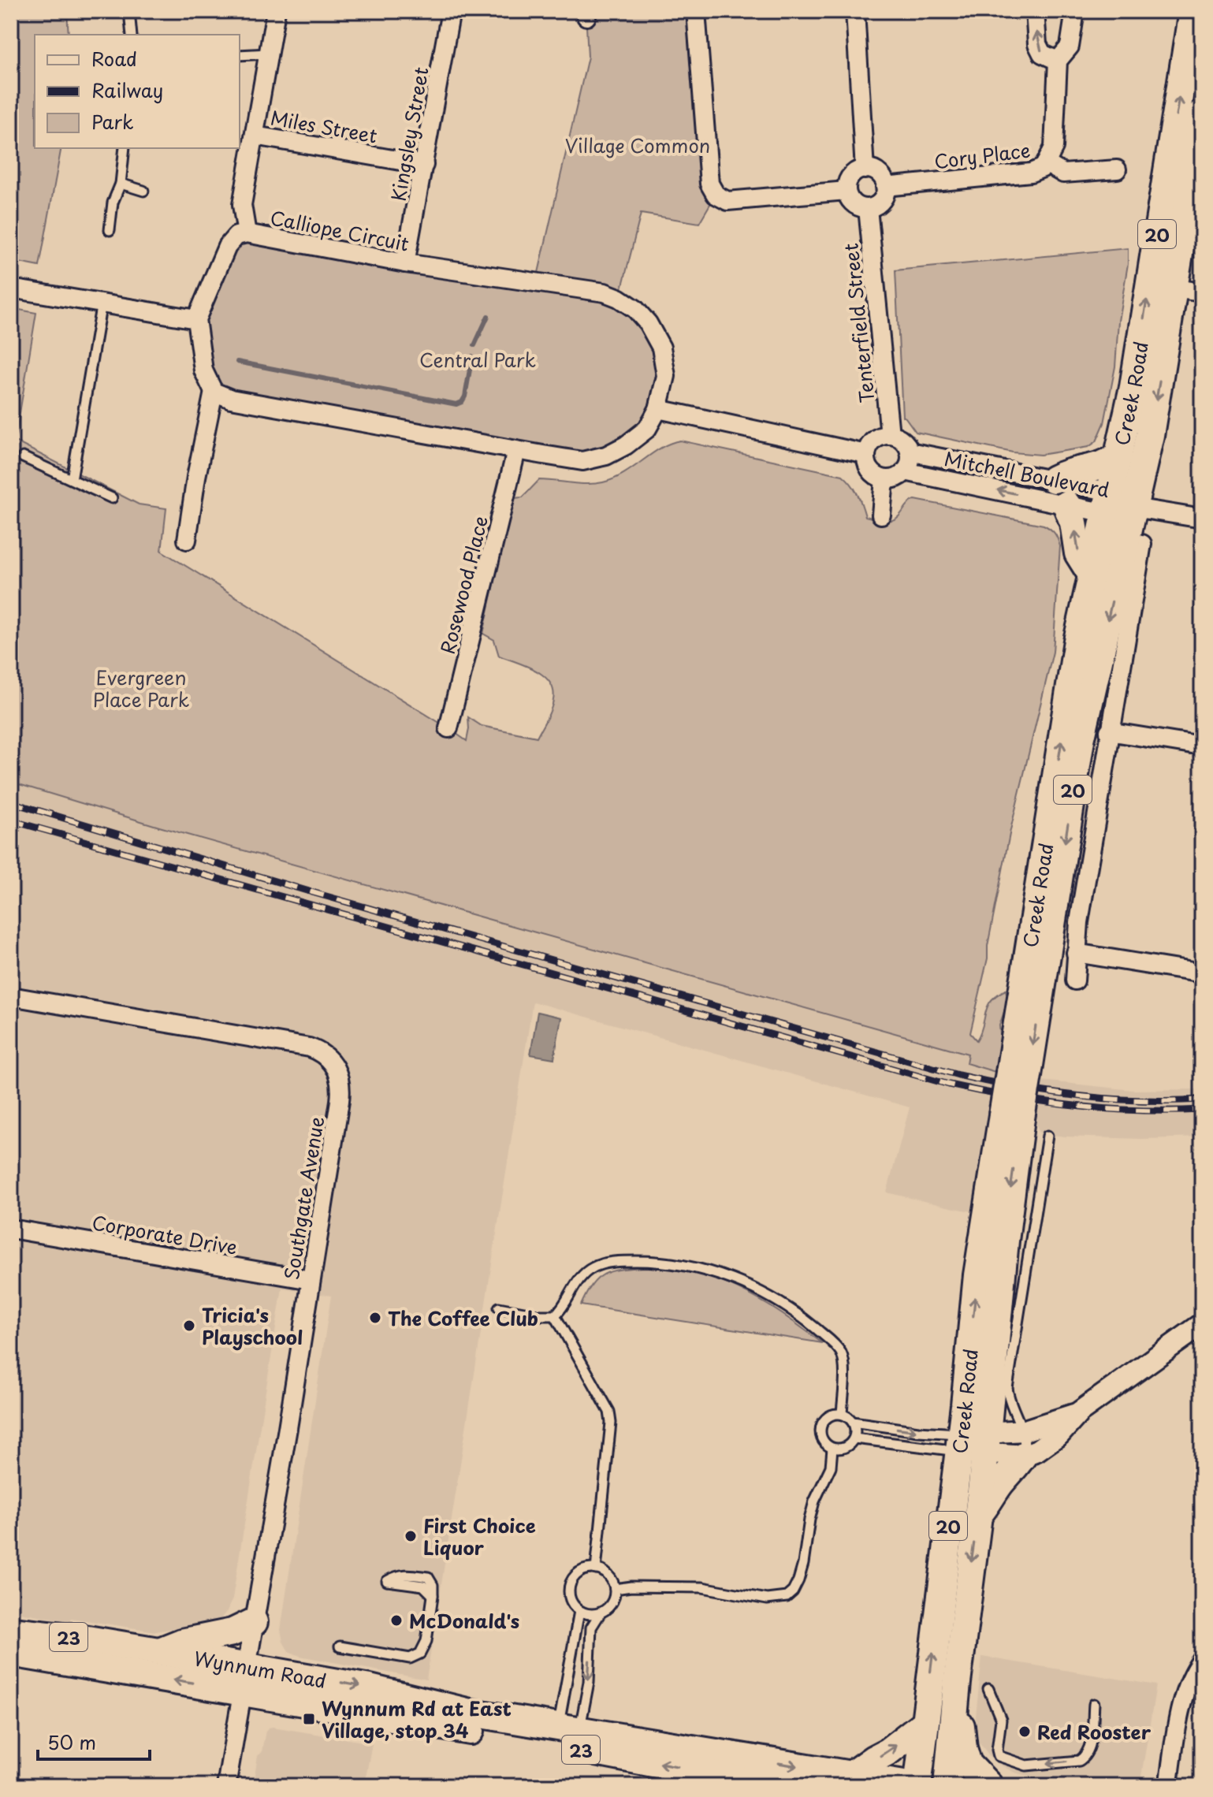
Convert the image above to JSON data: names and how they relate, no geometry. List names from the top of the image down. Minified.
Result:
{"streets":{"main road":["20","Creek Road","23","Wynnum Road"],"street":["Miles Street","Kingsley Street","Cory Place","Calliope Circuit","Tenterfield Street","Mitchell Boulevard","Rosewood Place","Southgate Avenue","Corporate Drive"]},"crossings":[["Miles Street","Kingsley Street"],["Kingsley Street","Calliope Circuit"],["Cory Place","Tenterfield Street"],["Calliope Circuit","Rosewood Place"],["Tenterfield Street","Mitchell Boulevard"],["Creek Road","Mitchell Boulevard"],["Creek Road","Wynnum Road"],["Southgate Avenue","Corporate Drive"],["Southgate Avenue","Wynnum Road"]],"parks":["Village Common","Central Park","Evergreen Place Park"],"places":{"other":["The Coffee Club","Tricia's Playschool","First Choice Liquor","McDonald's","Red Rooster"],"transit":["Wynnum Rd at East Village, stop 34"]},"legend":["Road","Railway","Park"],"scale_bar":"50 m"}
